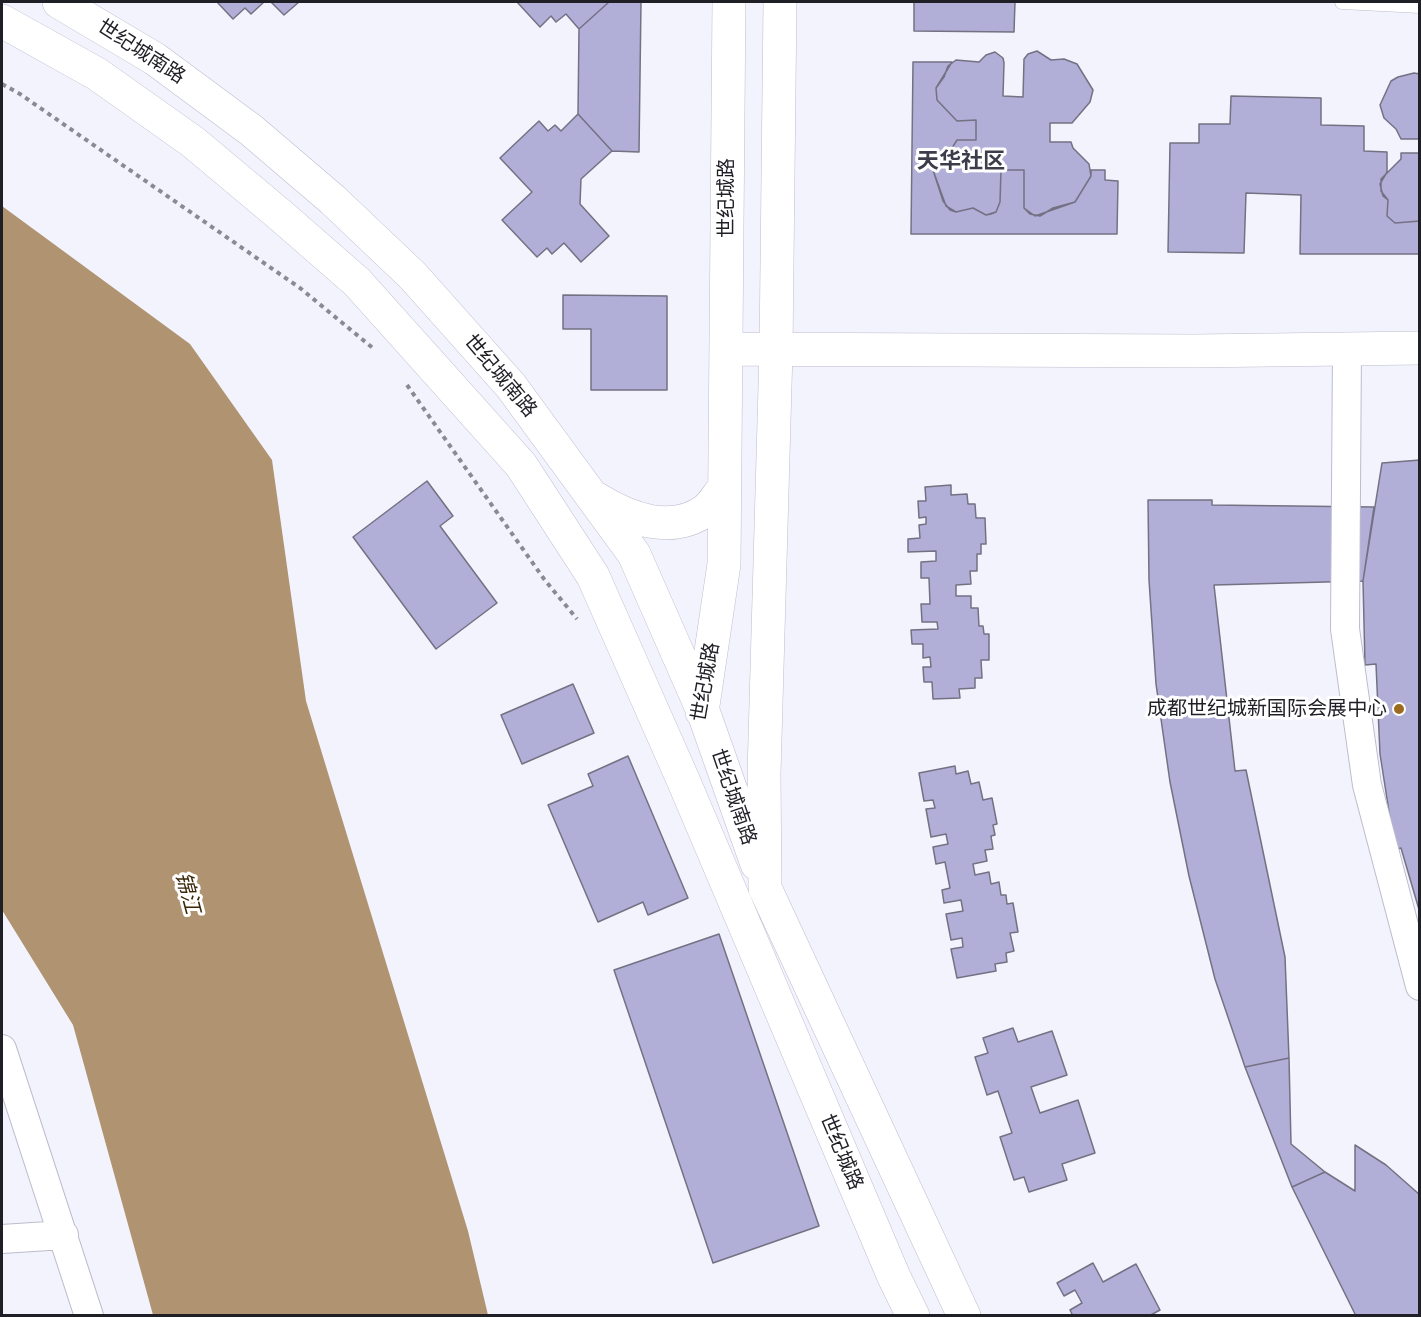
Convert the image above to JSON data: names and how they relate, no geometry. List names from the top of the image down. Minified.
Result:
{"streets":{"main road":["世纪城南路","世纪城路"]},"crossings":[["世纪城南路","世纪城路"]],"districts":["天华社区"],"water":["锦江"],"places":["成都世纪城新国际会展中心"]}
